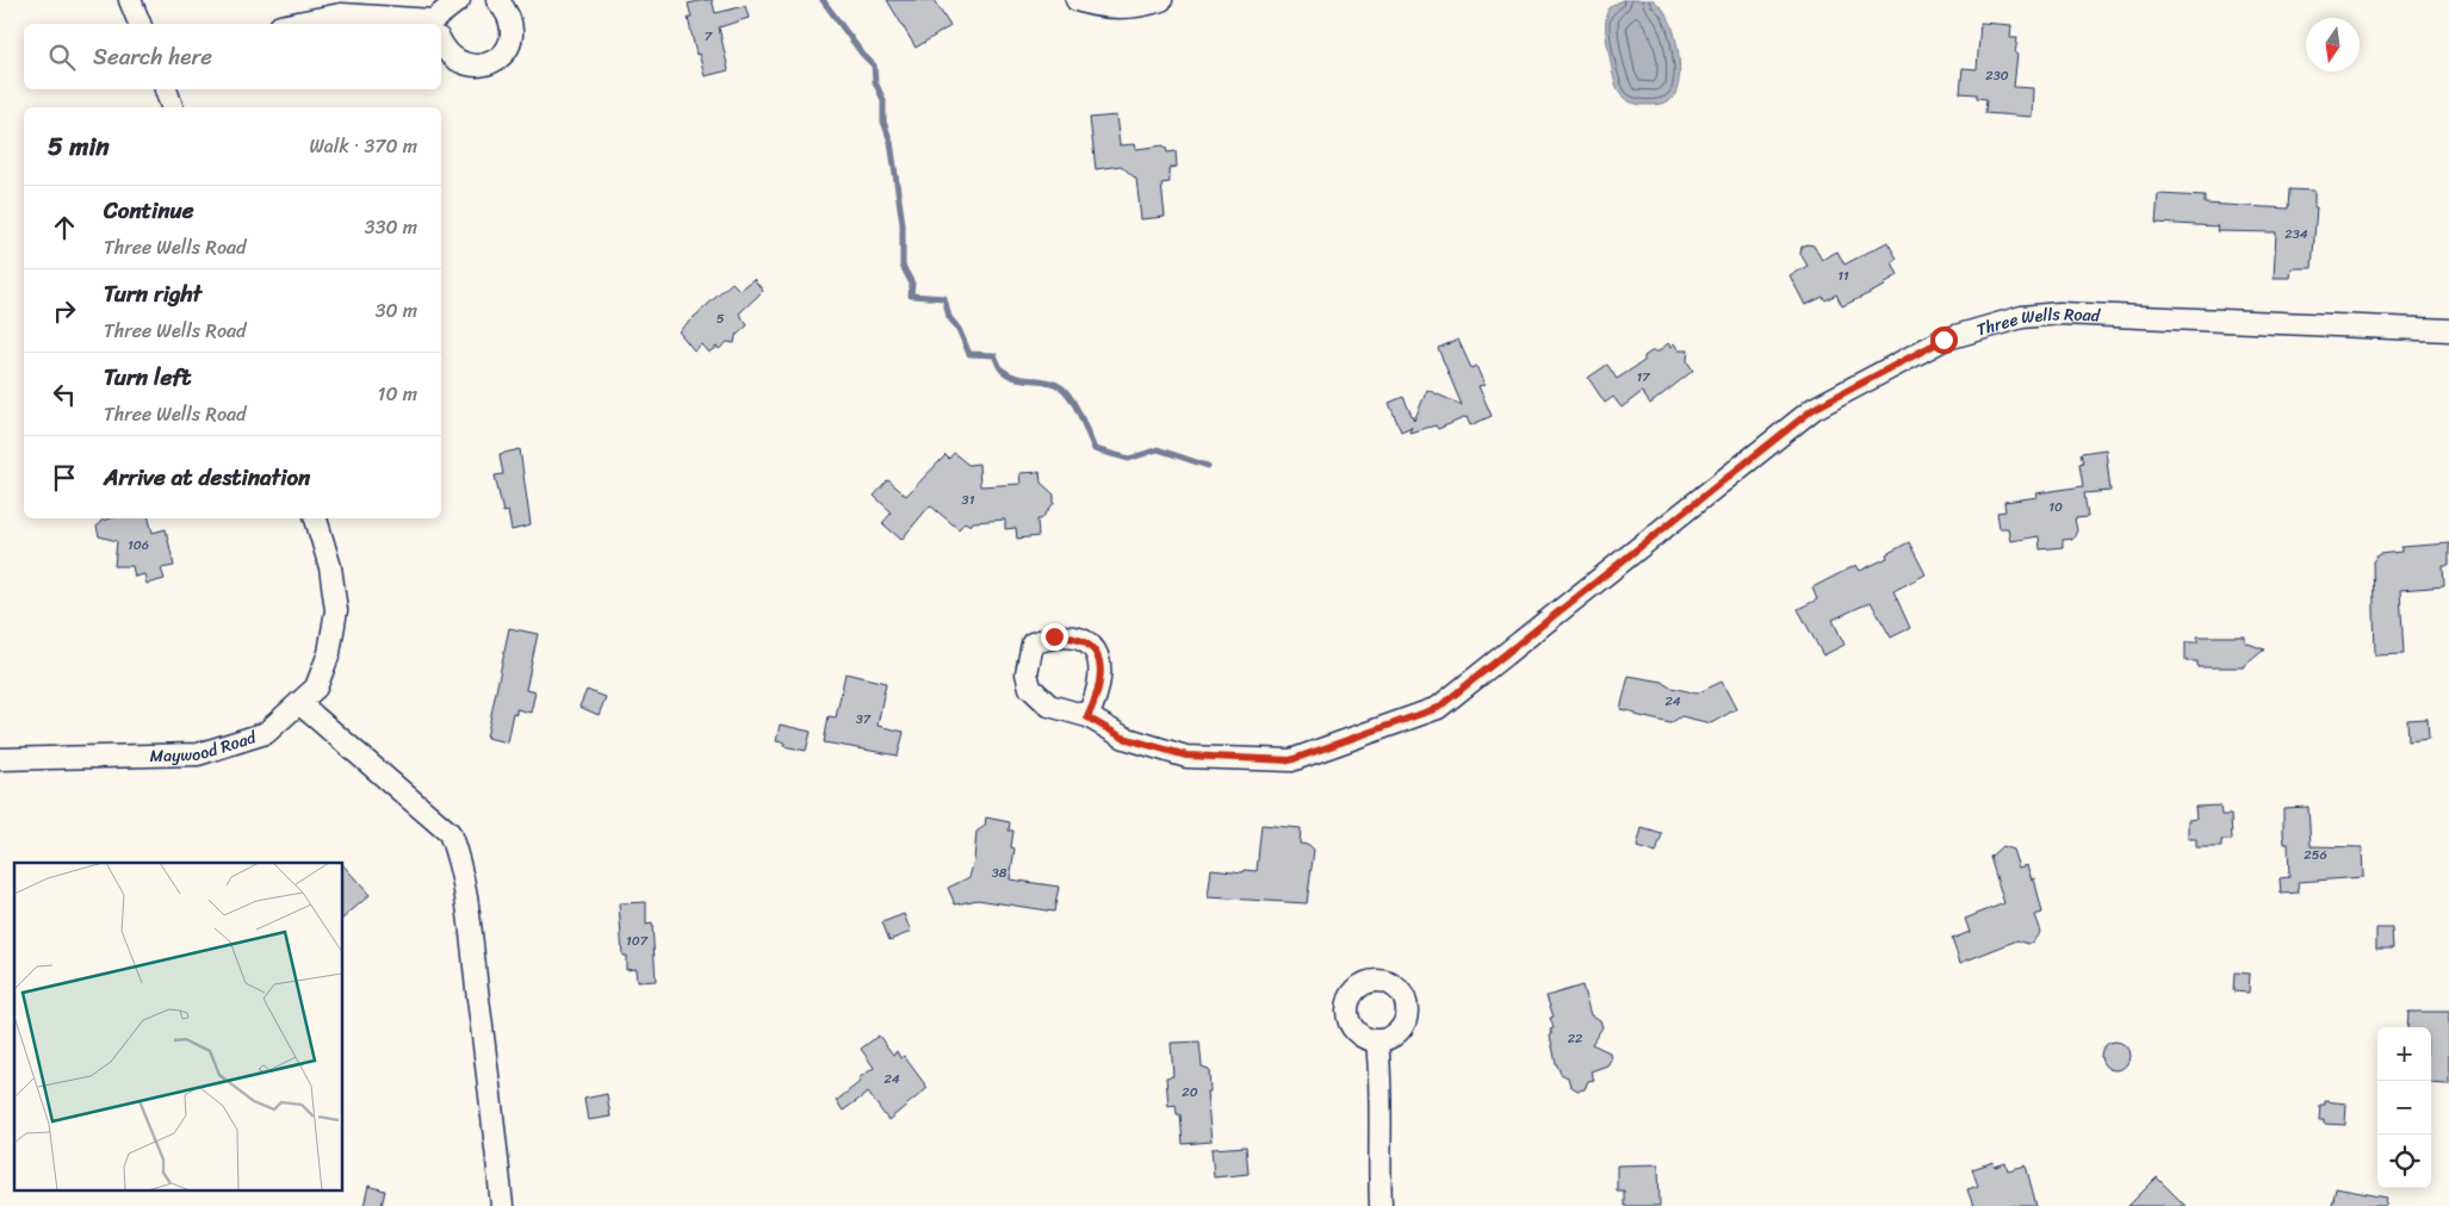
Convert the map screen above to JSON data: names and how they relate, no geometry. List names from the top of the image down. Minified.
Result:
{"streets":{"street":["Three Wells Road","Maywood Road"]},"house_numbers":["7","230","234","11","5","17","31","10","106","24","37","256","38","107","22","24","20"],"north":"bottom","page":{"search":"Search here","heading":["5 min","Walk · 370 m"],"list":[["Continue","Three Wells Road","330 m"],["Turn right","Three Wells Road","30 m"],["Turn left","Three Wells Road","10 m"],"Arrive at destination"],"map_buttons":["+","−"]}}
